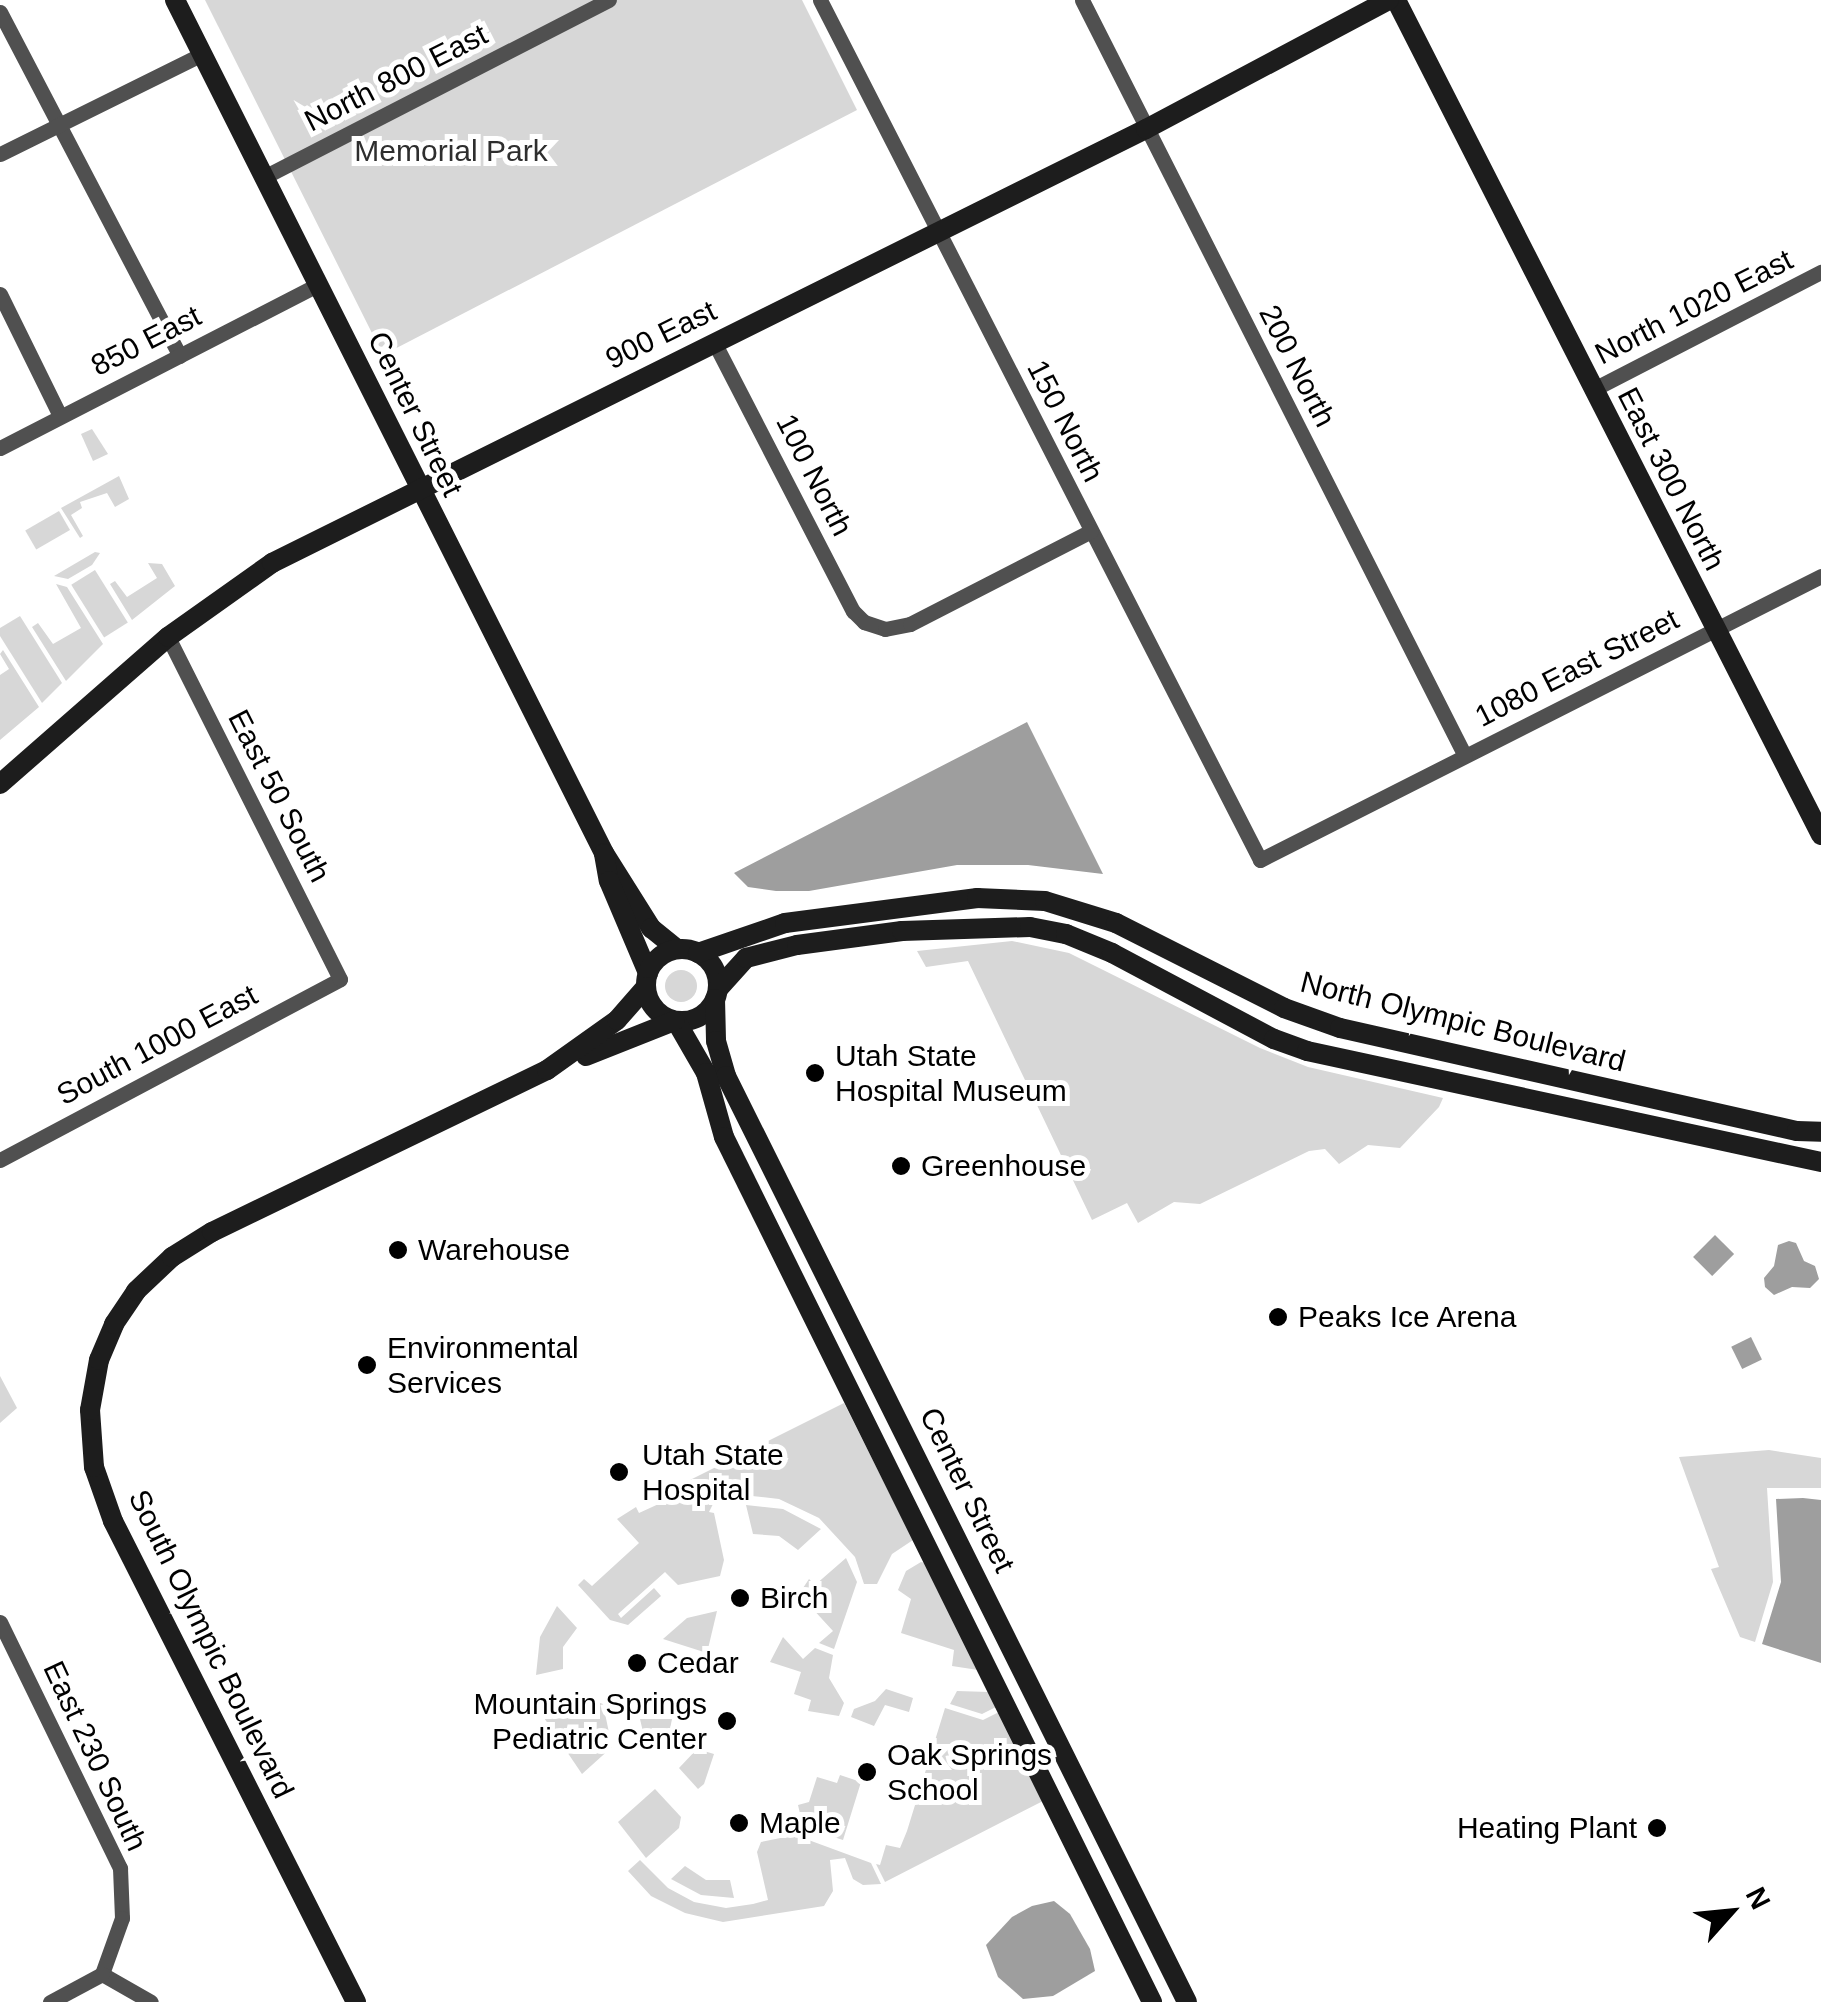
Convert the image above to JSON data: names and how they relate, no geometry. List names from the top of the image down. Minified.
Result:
{"streets":{"street":["North 800 East","North 1020 East","900 East","850 East","200 North","Center Street","150 North","100 North","East 300 North","1080 East Street","East 50 South","North Olympic Boulevard","South 1000 East","South Olympic Boulevard","East 230 South"]},"crossings":[["North 800 East","Center Street"],["North 1020 East","East 300 North"],["900 East","200 North"],["900 East","Center Street"],["900 East","150 North"],["900 East","100 North"],["900 East","East 300 North"],["900 East","East 50 South"],["850 East","Center Street"],["200 North","1080 East Street"],["Center Street","North Olympic Boulevard"],["Center Street","South Olympic Boulevard"],["150 North","100 North"],["150 North","1080 East Street"],["East 300 North","1080 East Street"],["East 50 South","South 1000 East"],["North Olympic Boulevard","South Olympic Boulevard"]],"parks":["Memorial Park"],"places":["Utah State Hospital Museum","Greenhouse","Warehouse","Peaks Ice Arena","Environmental Services","Utah State Hospital","Birch","Cedar","Mountain Springs Pediatric Center","Oak Springs School","Maple","Heating Plant"],"north":"top right"}
